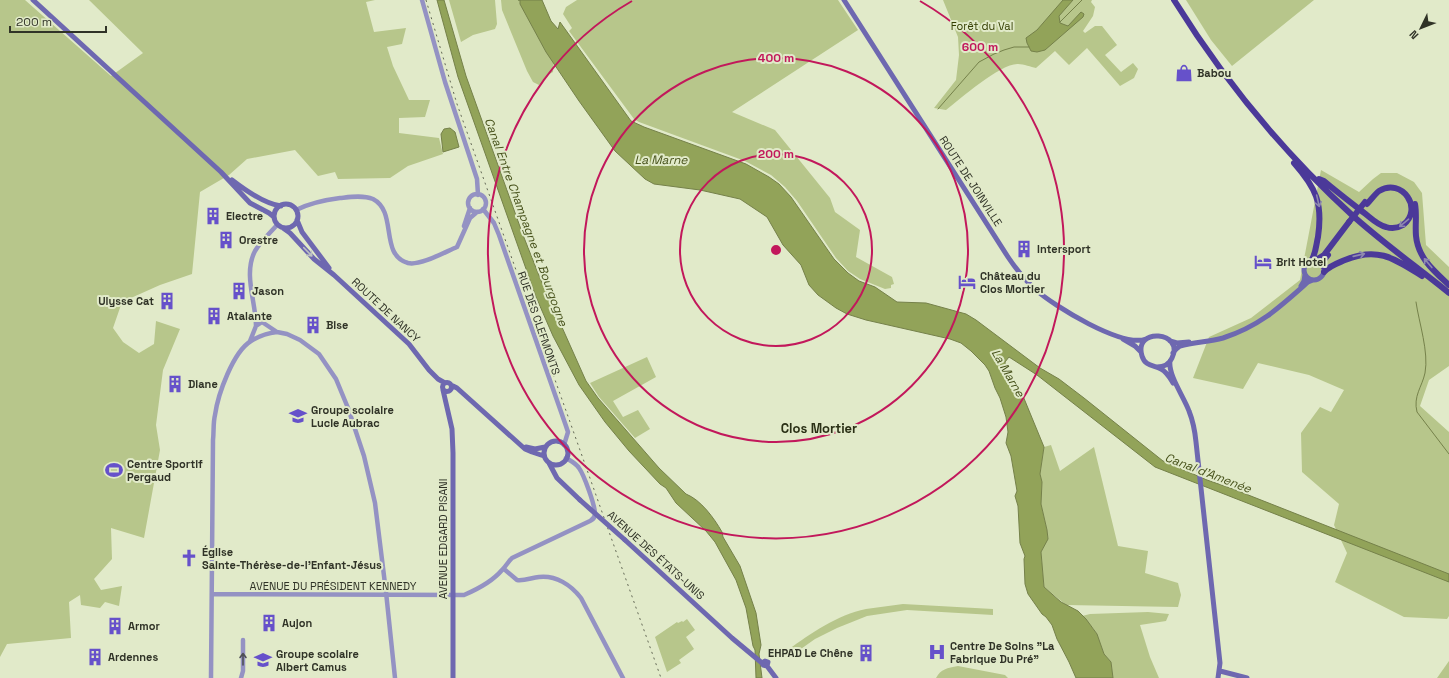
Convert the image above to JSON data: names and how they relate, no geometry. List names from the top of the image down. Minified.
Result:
{"streets":{"main road":["ROUTE DE JOINVILLE","ROUTE DE NANCY","AVENUE EDGARD PISANI","AVENUE DES ÉTATS-UNIS"],"street":["RUE DES CLEFMONTS","AVENUE DU PRÉSIDENT KENNEDY"]},"crossings":[["ROUTE DE NANCY","RUE DES CLEFMONTS"],["ROUTE DE NANCY","AVENUE EDGARD PISANI"],["ROUTE DE NANCY","AVENUE DES ÉTATS-UNIS"],["ROUTE DE NANCY","AVENUE DU PRÉSIDENT KENNEDY"],["RUE DES CLEFMONTS","AVENUE DES ÉTATS-UNIS"],["RUE DES CLEFMONTS","AVENUE DU PRÉSIDENT KENNEDY"],["AVENUE EDGARD PISANI","AVENUE DU PRÉSIDENT KENNEDY"],["AVENUE DES ÉTATS-UNIS","AVENUE DU PRÉSIDENT KENNEDY"]],"districts":["Clos Mortier"],"water":["La Marne","Canal Entre Champagne et Bourgogne","Canal d'Amenée"],"parks":["Forêt du Val"],"places":{"shop":["Babou"],"building":["Electre","Orestre","Intersport","Jason","Ulysse Cat","Atalante","Bise","Diane","Aujon","Armor","EHPAD Le Chêne","Ardennes"],"hotel":["Brit Hotel","Château du Clos Mortier"],"school or university":["Groupe scolaire Lucie Aubrac","Groupe scolaire Albert Camus"],"sports":["Centre Sportif Pergaud"],"church":["Église Sainte-Thérèse-de-l'Enfant-Jésus"],"hospital":["Centre De Soins \"La Fabrique Du Pré\""]},"scale_bar":"200 m","north":"bottom left","rings":["600 m","400 m","200 m"]}
